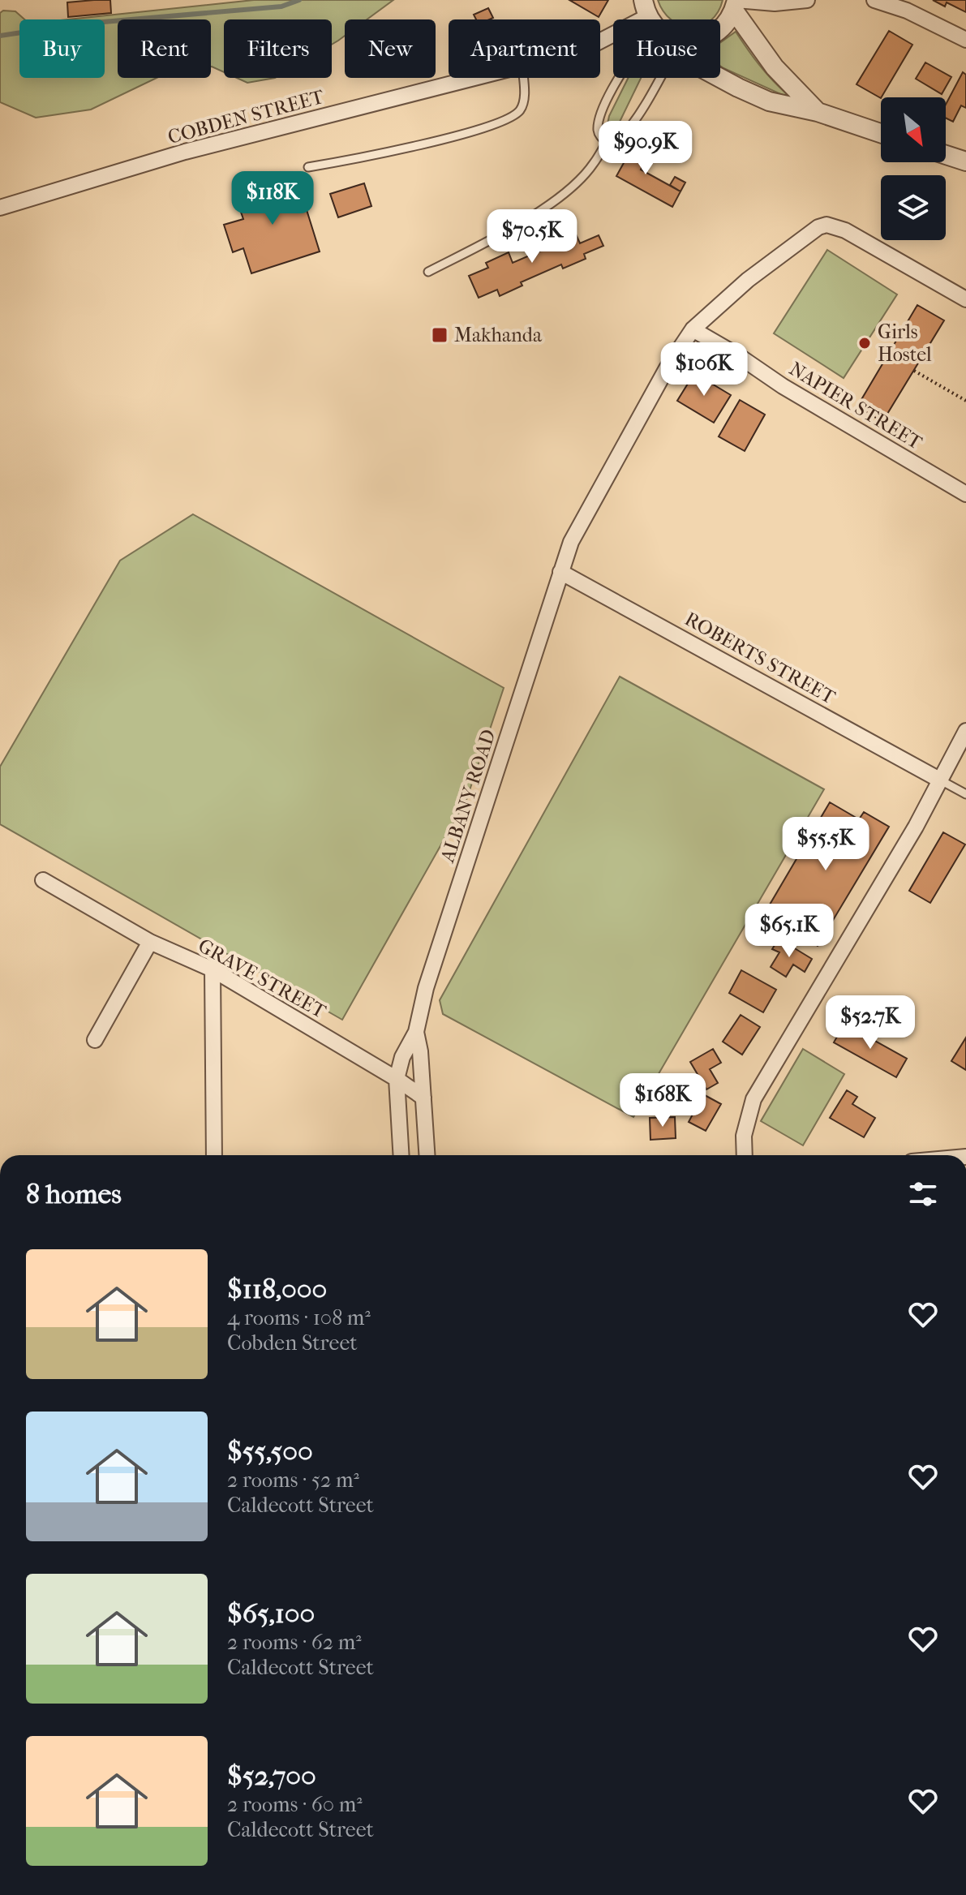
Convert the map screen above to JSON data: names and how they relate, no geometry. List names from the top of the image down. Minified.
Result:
{"streets":{"street":["COBDEN STREET","NAPIER STREET","ROBERTS STREET","ALBANY ROAD","GRAVE STREET"]},"crossings":[["NAPIER STREET","ALBANY ROAD"],["ROBERTS STREET","ALBANY ROAD"],["ALBANY ROAD","GRAVE STREET"]],"places":{"transit":["Makhanda"],"other":["Girls Hostel"]},"north":"bottom right","page":{"chip":["Buy","Rent","Filters","New","Apartment","House"],"price":["$90.9K","$118K","$70.5K","$106K","$55.5K","$65.1K","$52.7K","$168K"],"heading":"8 homes","list":[{"name":"$118,000","note":"4 rooms · 108 m² · Cobden Street"},{"name":"$55,500","note":"2 rooms · 52 m² · Caldecott Street"},{"name":"$65,100","note":"2 rooms · 62 m² · Caldecott Street"},{"name":"$52,700","note":"2 rooms · 60 m² · Caldecott Street"}]}}
